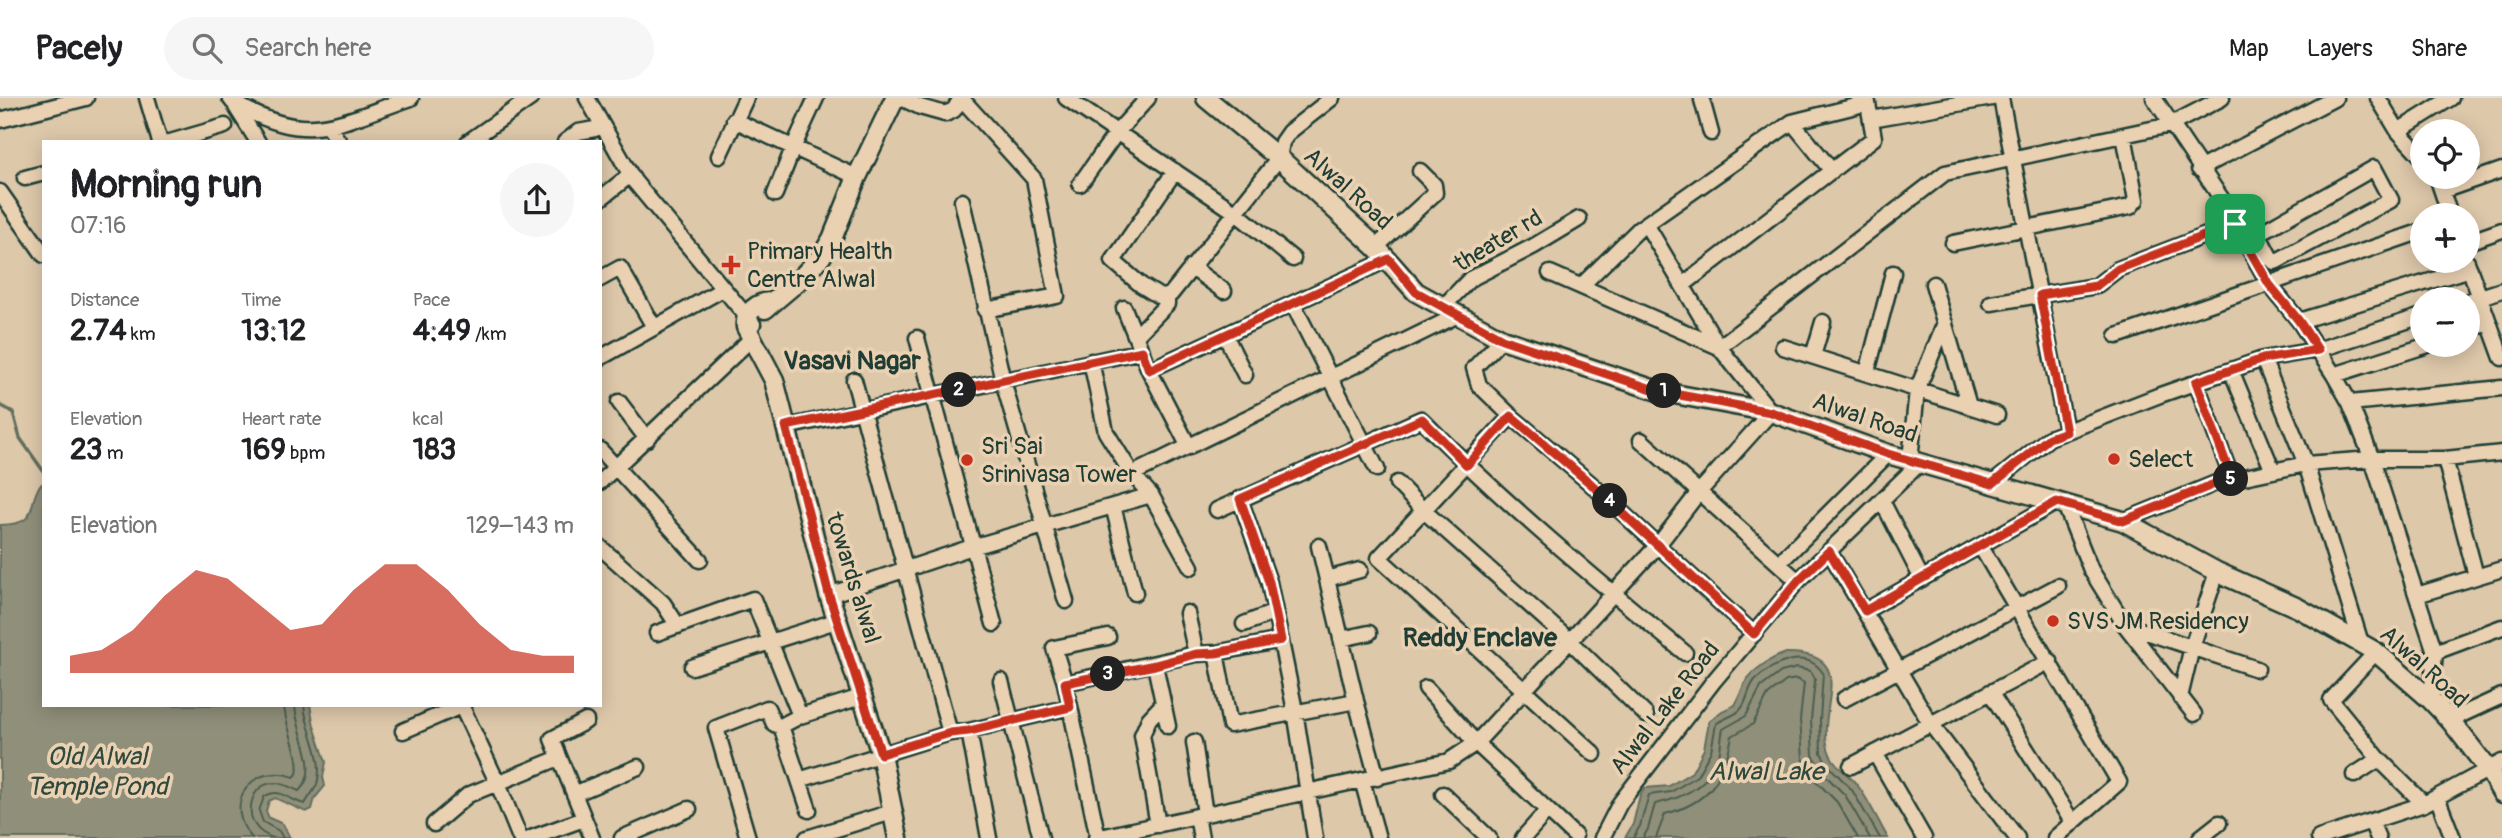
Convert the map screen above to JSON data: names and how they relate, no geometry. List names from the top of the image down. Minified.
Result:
{"streets":{"main road":["Alwal Road","towards alwal"],"street":["theater rd","Alwal Lake Road"]},"crossings":[["Alwal Road","theater rd"],["Alwal Road","Alwal Lake Road"]],"districts":["Vasavi Nagar","Reddy Enclave"],"water":["Old Alwal Temple Pond","Alwal Lake"],"places":{"health":["Primary Health Centre Alwal"],"other":["Select","Sri Sai Srinivasa Tower","SVS JM Residency"]},"page":{"header":"Pacely","search":"Search here","nav":["Map","Layers","Share"],"map_buttons":["+","−"],"heading":["Morning run","07:16"],"stats":[["Distance","2.74 km"],["Time","13:12"],["Pace","4:49 /km"],["Elevation","23 m"],["Heart rate","169 bpm"],["kcal","183"]],"pins":["2","1","5","4","3"],"chart":["Elevation","129–143 m"]}}
